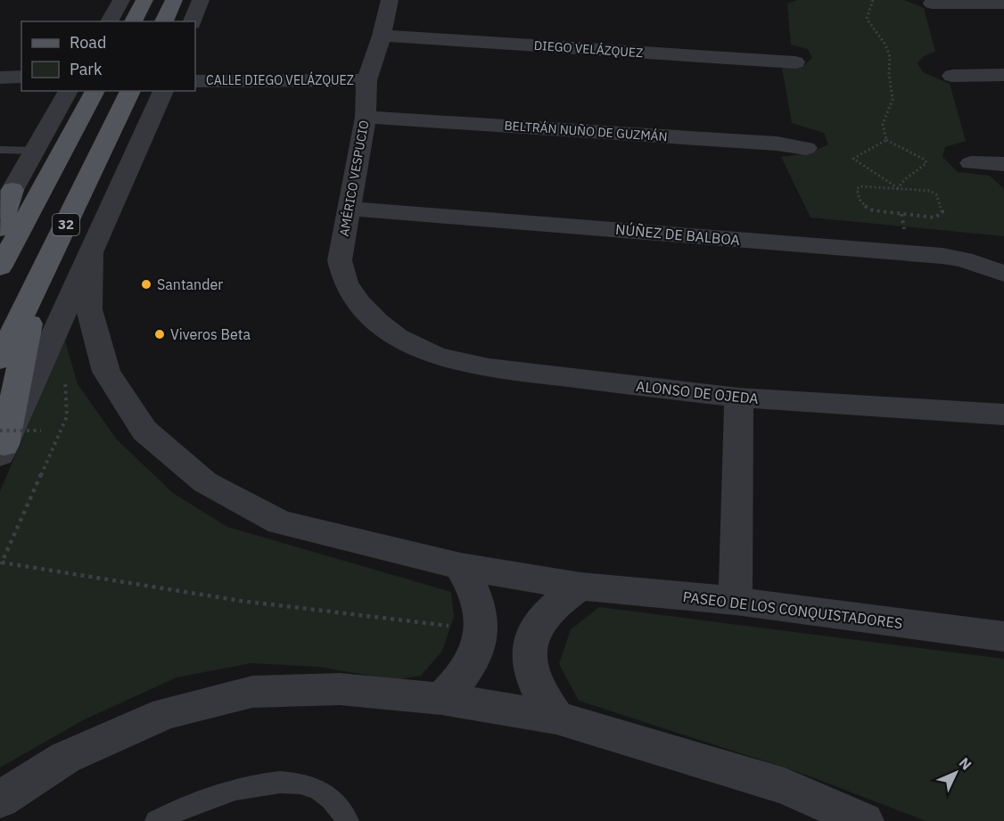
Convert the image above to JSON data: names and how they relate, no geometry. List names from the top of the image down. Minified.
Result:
{"streets":{"main road":["32"],"street":["DIEGO VELÁZQUEZ","CALLE DIEGO VELÁZQUEZ","BELTRÁN NUÑO DE GUZMÁN","AMÉRICO VESPUCIO","NÚÑEZ DE BALBOA","ALONSO DE OJEDA","PASEO DE LOS CONQUISTADORES"]},"crossings":[["DIEGO VELÁZQUEZ","AMÉRICO VESPUCIO"],["CALLE DIEGO VELÁZQUEZ","AMÉRICO VESPUCIO"],["BELTRÁN NUÑO DE GUZMÁN","AMÉRICO VESPUCIO"],["AMÉRICO VESPUCIO","NÚÑEZ DE BALBOA"],["AMÉRICO VESPUCIO","ALONSO DE OJEDA"]],"places":["Santander","Viveros Beta"],"legend":["Road","Park"],"north":"top right"}
